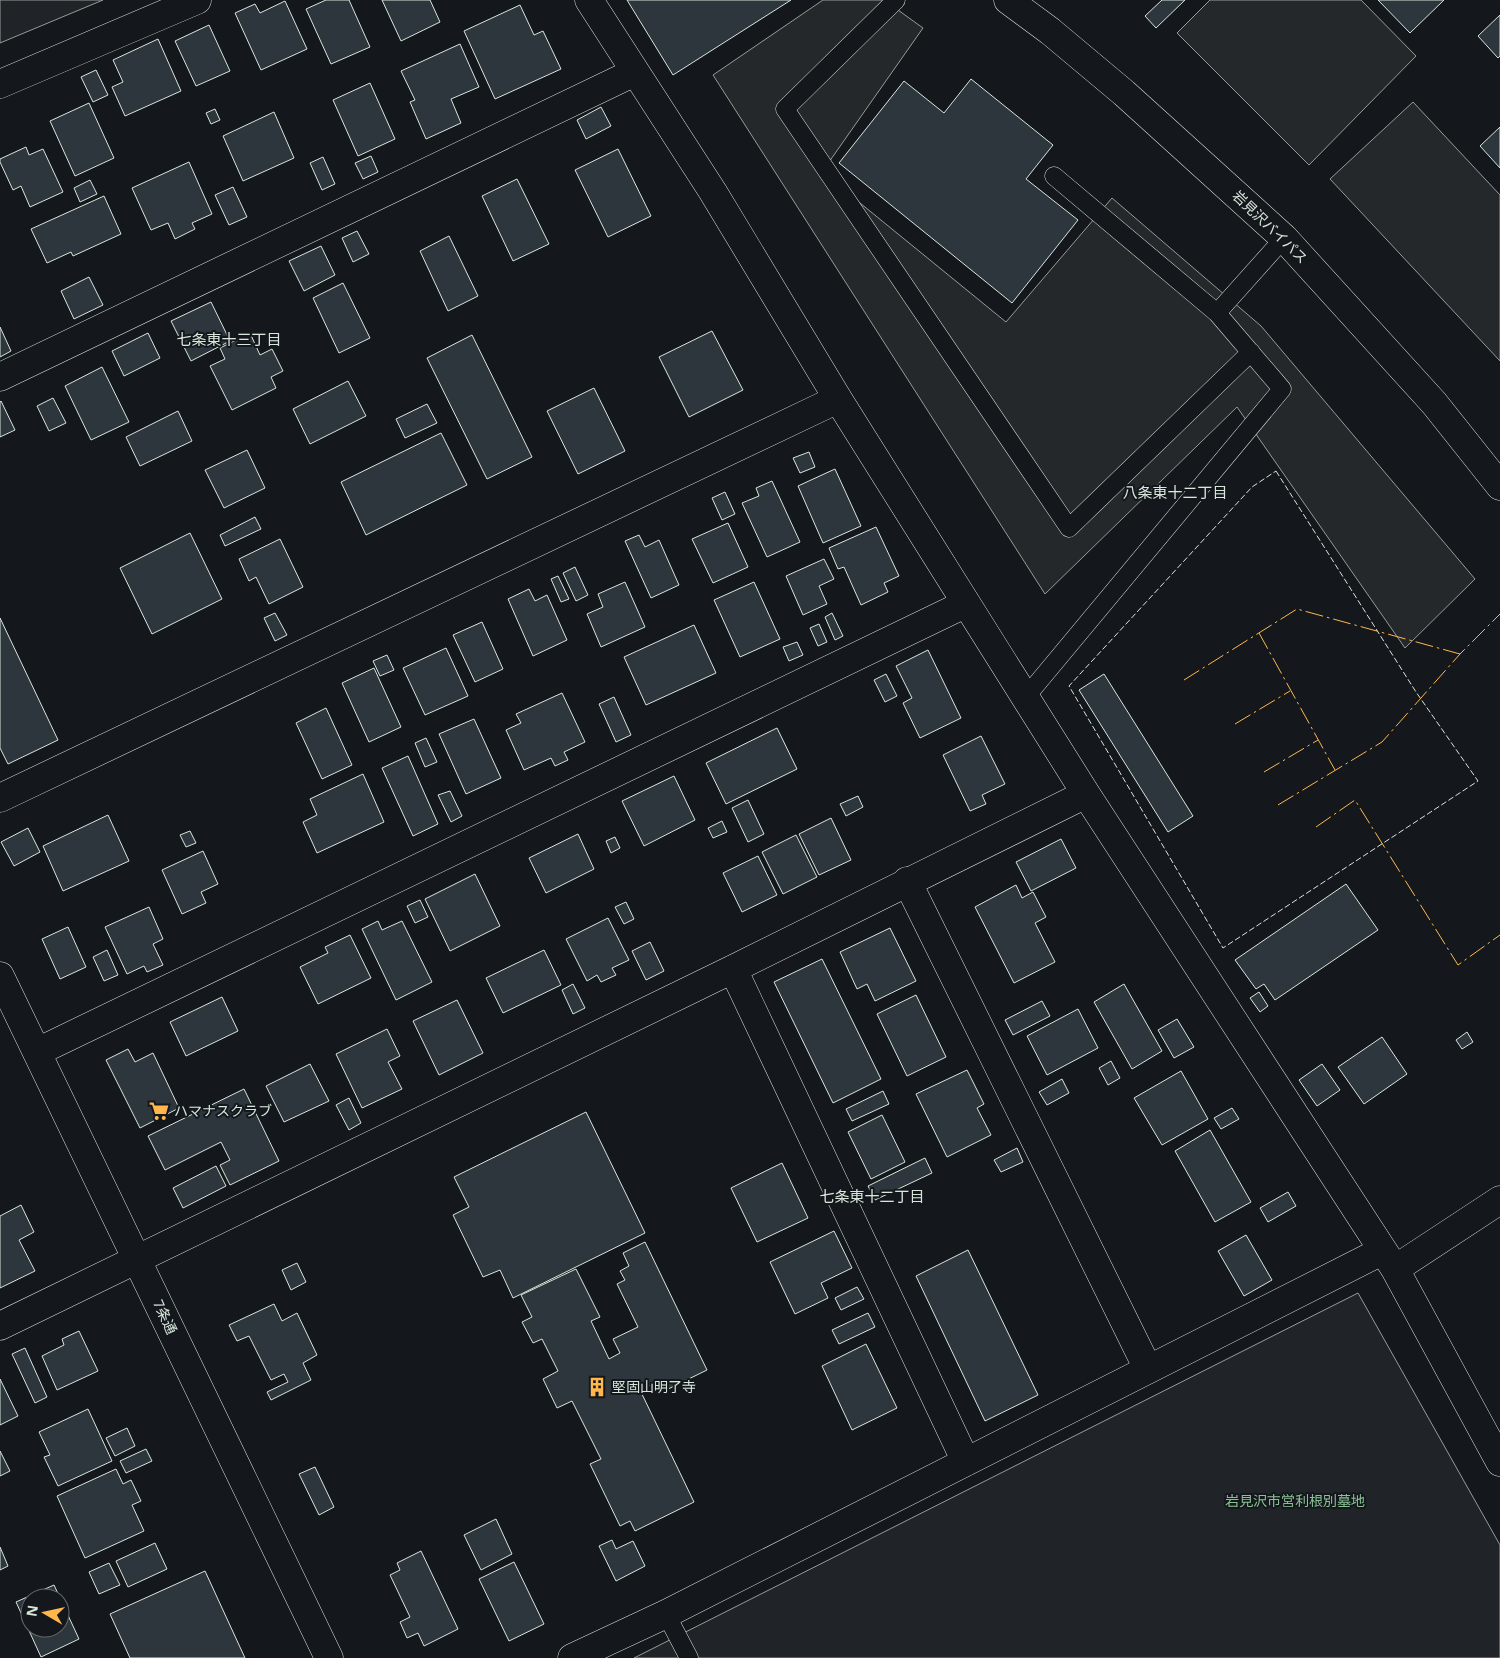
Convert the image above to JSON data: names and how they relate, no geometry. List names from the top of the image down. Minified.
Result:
{"streets":{"main road":["岩見沢バイパス","7条通"]},"districts":["七条東十三丁目","八条東十二丁目","七条東十二丁目"],"parks":["岩見沢市営利根別墓地"],"places":{"supermarket":["ハマナスクラブ"],"building":["堅固山明了寺"]},"north":"left"}
